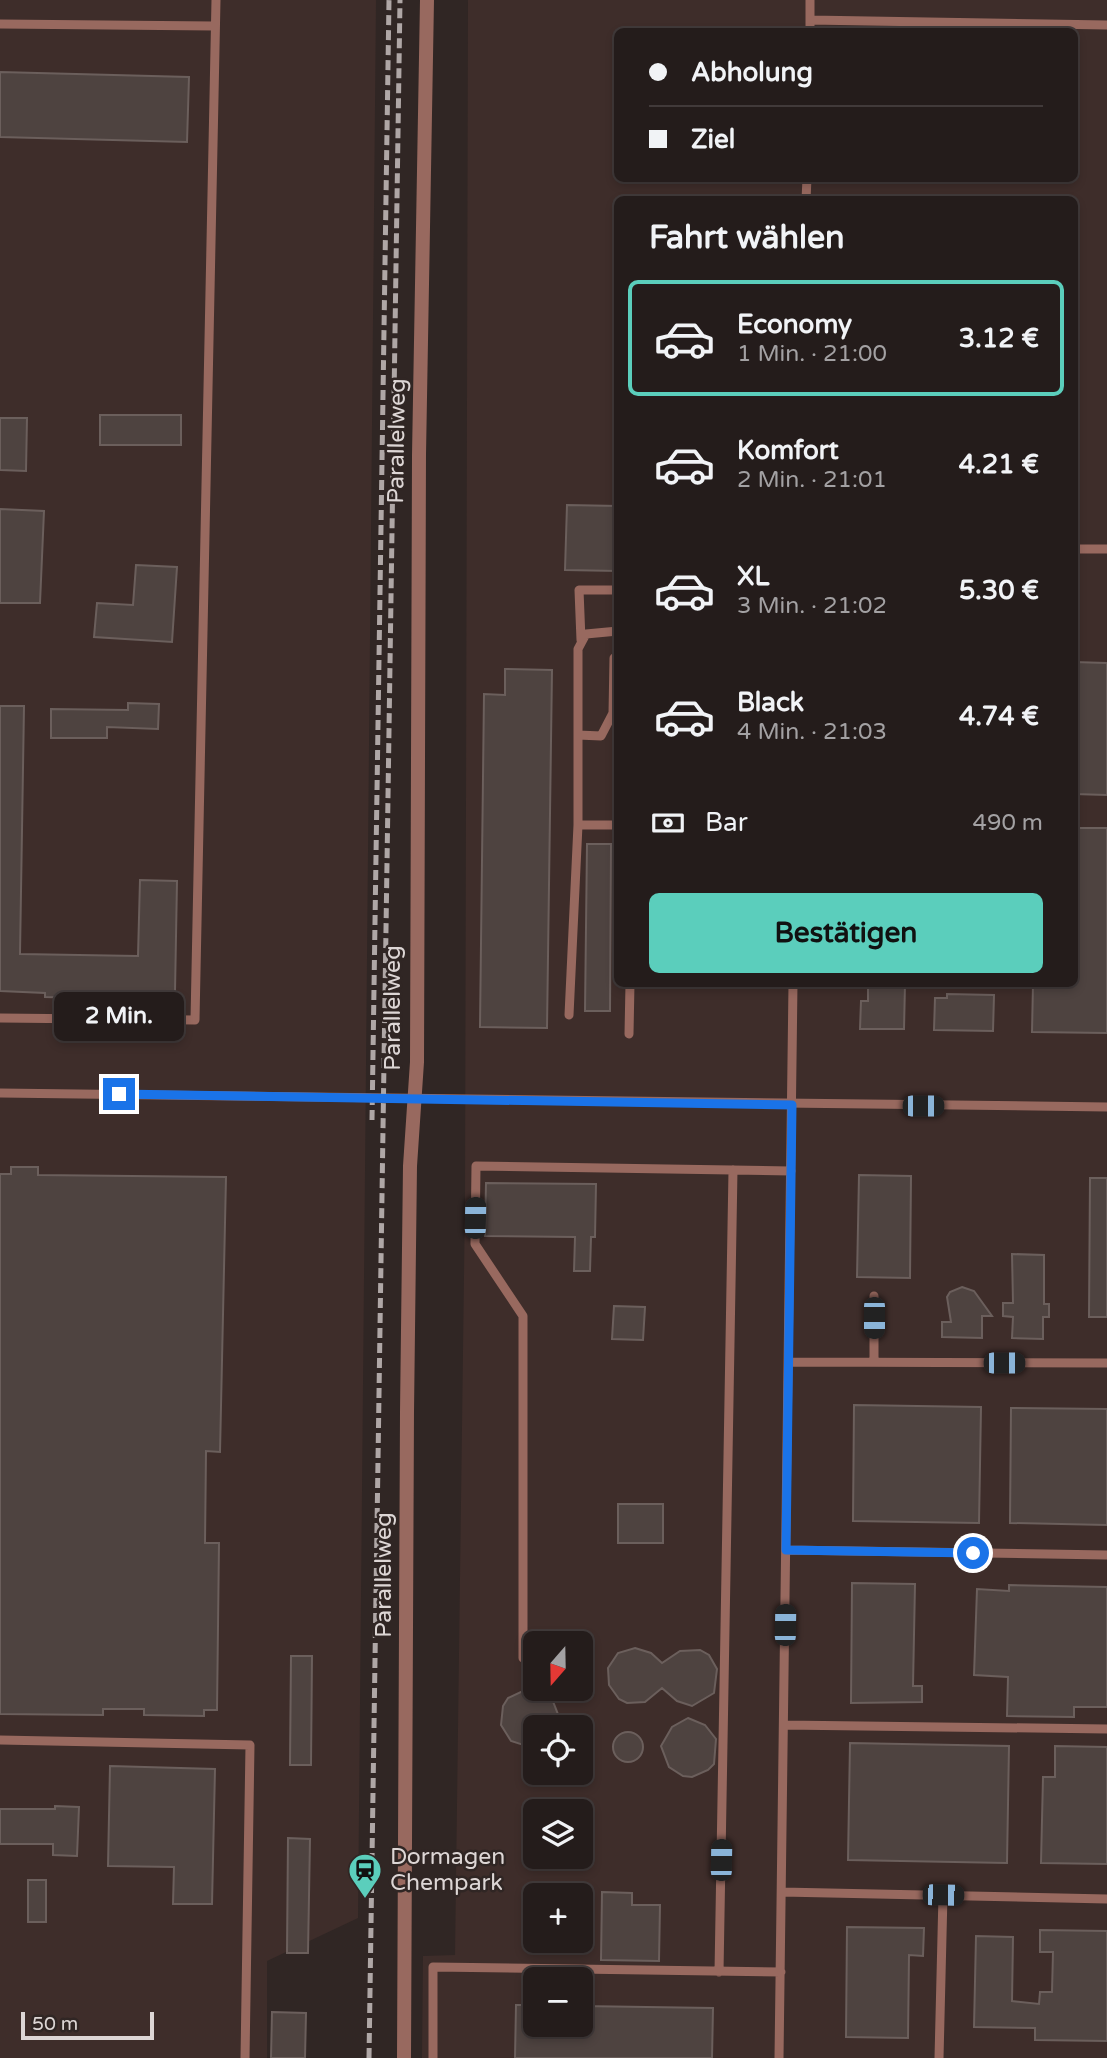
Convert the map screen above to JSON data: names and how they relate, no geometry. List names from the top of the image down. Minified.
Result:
{"streets":{"street":["Parallelweg"]},"places":{"station":["Dormagen Chempark"]},"scale_bar":"50 m","north":"bottom","page":{"banner":["Abholung","Ziel"],"heading":"Fahrt wählen","list":[{"name":"Economy","note":"1 Min. · 21:00","value":"3.12 €"},{"name":"Komfort","note":"2 Min. · 21:01","value":"4.21 €"},{"name":"XL","note":"3 Min. · 21:02","value":"5.30 €"},{"name":"Black","note":"4 Min. · 21:03","value":"4.74 €"}],"pay":["Bar","490 m"],"buttons":"Bestätigen","bubble":"2 Min.","map_buttons":["+","−"],"scale":"50 m"}}
